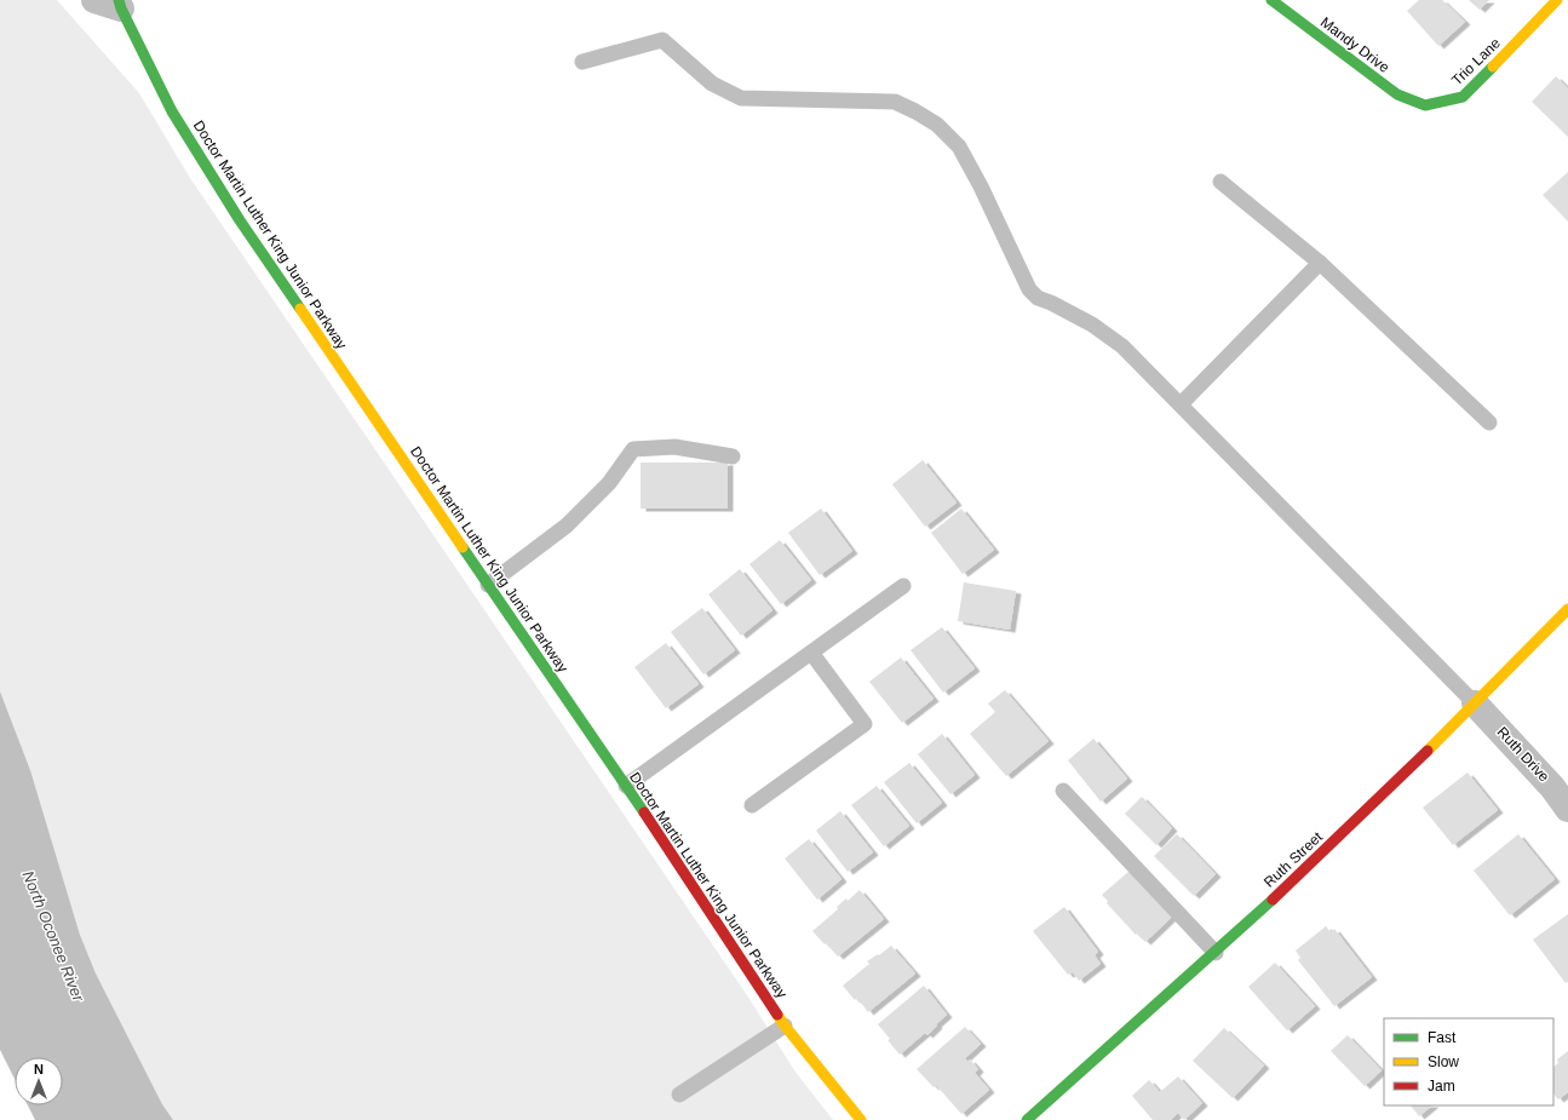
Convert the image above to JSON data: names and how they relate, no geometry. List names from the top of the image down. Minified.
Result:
{"streets":{"main road":["Mandy Drive","Trio Lane","Doctor Martin Luther King Junior Parkway","Ruth Street"],"street":["Ruth Drive"]},"crossings":[["Mandy Drive","Trio Lane"],["Ruth Drive","Ruth Street"]],"water":["North Oconee River"],"legend":["Fast","Slow","Jam"],"north":"top"}
